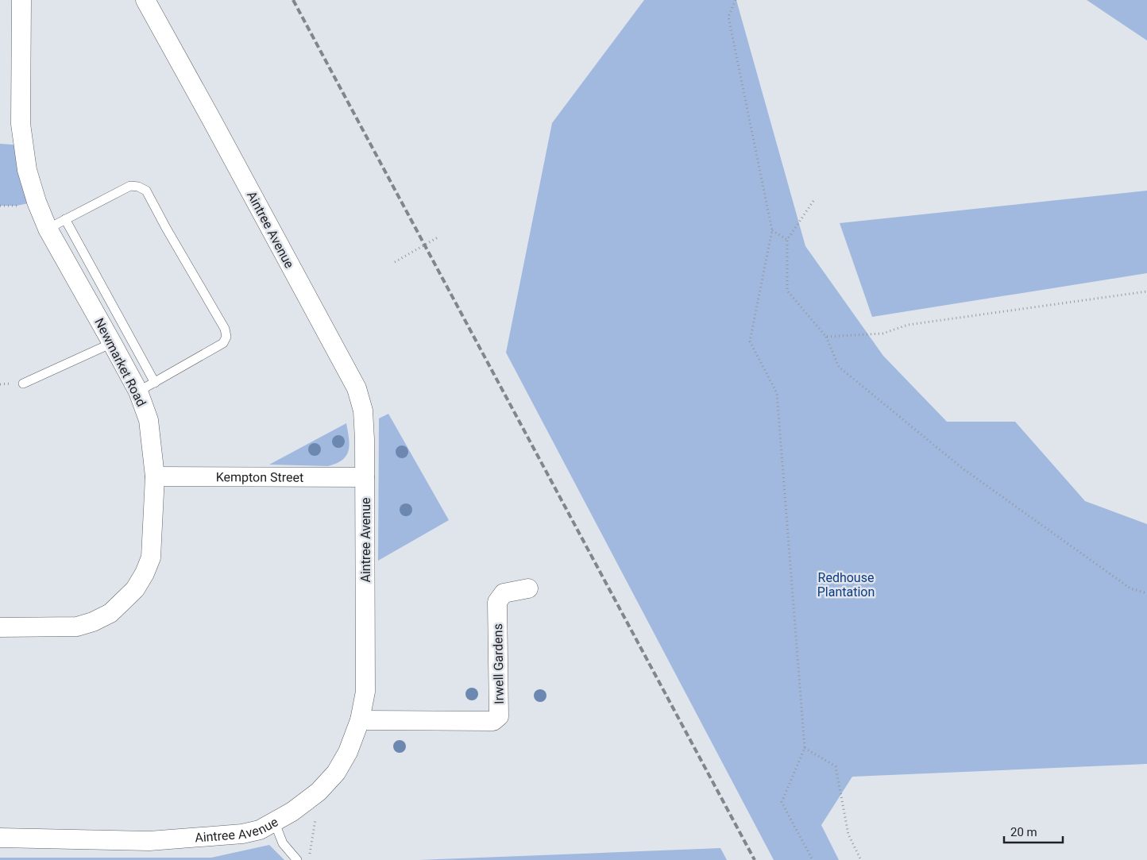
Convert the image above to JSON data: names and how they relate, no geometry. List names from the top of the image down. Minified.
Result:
{"streets":{"street":["Aintree Avenue","Newmarket Road","Kempton Street","Irwell Gardens"]},"crossings":[["Aintree Avenue","Kempton Street"],["Aintree Avenue","Irwell Gardens"],["Newmarket Road","Kempton Street"]],"parks":["Redhouse Plantation"],"scale_bar":"20 m"}
